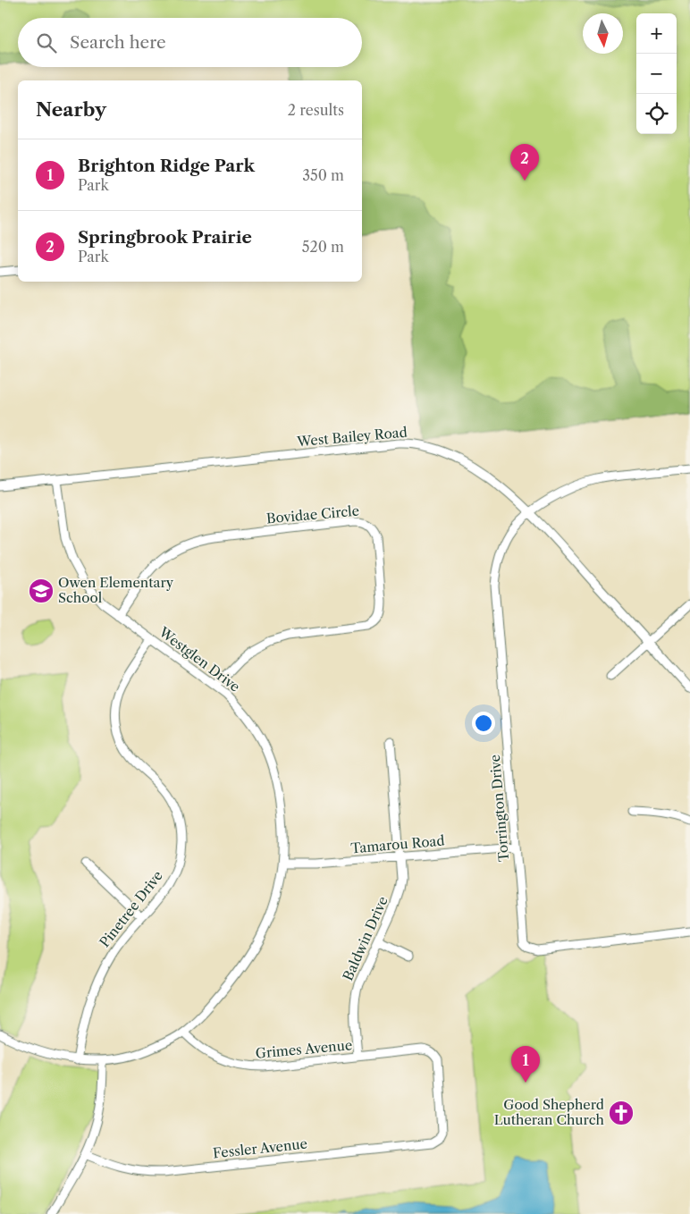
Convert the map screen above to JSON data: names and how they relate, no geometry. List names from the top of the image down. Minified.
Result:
{"streets":{"street":["West Bailey Road","Bovidae Circle","Westglen Drive","Torrington Drive","Tamarou Road","Pinetree Drive","Baldwin Drive","Grimes Avenue","Fessler Avenue"]},"crossings":[["West Bailey Road","Westglen Drive"],["West Bailey Road","Torrington Drive"],["Bovidae Circle","Westglen Drive"],["Westglen Drive","Tamarou Road"],["Westglen Drive","Pinetree Drive"],["Westglen Drive","Grimes Avenue"],["Torrington Drive","Tamarou Road"],["Tamarou Road","Baldwin Drive"],["Baldwin Drive","Grimes Avenue"],["Grimes Avenue","Fessler Avenue"]],"places":{"school or university":["Owen Elementary School"],"church":["Good Shepherd Lutheran Church"]},"north":"bottom","page":{"map_buttons":["+","−"],"search":"Search here","heading":["Nearby","2 results"],"list":[{"mark":"1","name":"Brighton Ridge Park","note":"Park","value":"350 m"},{"mark":"2","name":"Springbrook Prairie","note":"Park","value":"520 m"}],"pins":["2","1"]}}
